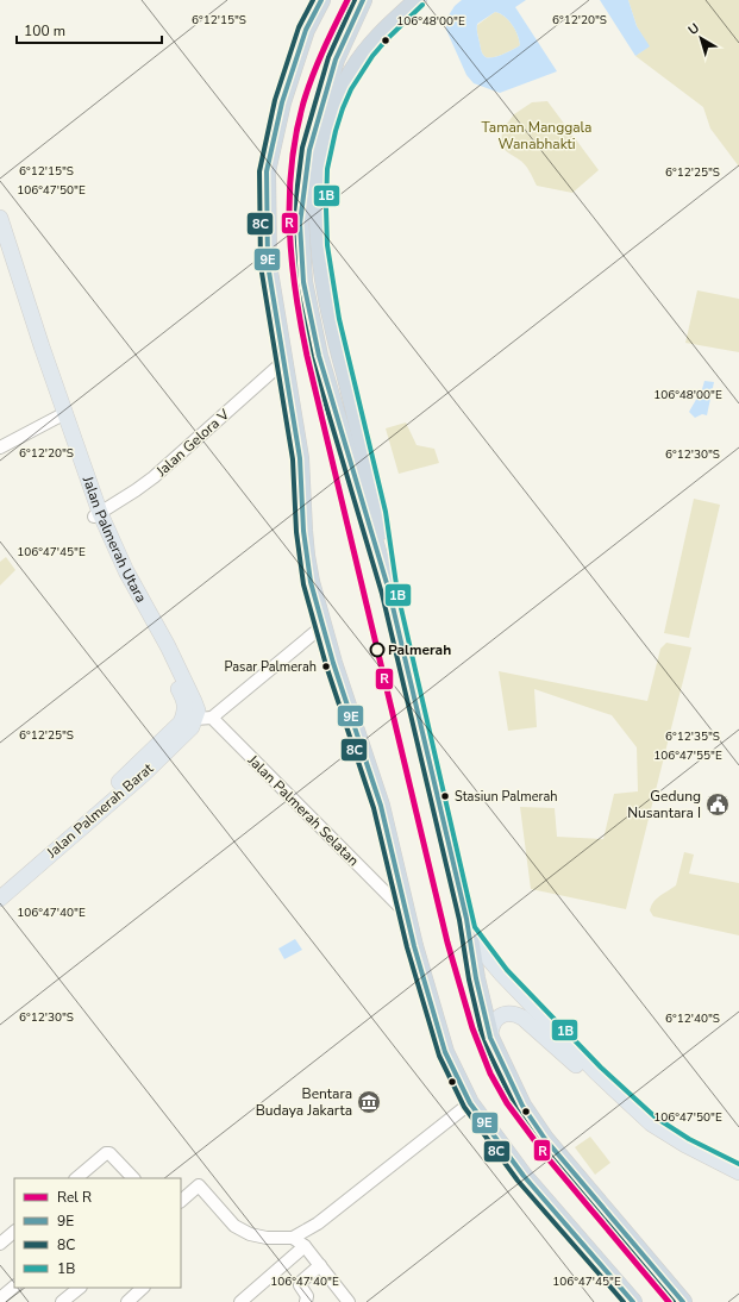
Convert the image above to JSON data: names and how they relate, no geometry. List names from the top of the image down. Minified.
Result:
{"streets":{"main road":["Jalan Palmerah Utara","Jalan Palmerah Barat"],"street":["Jalan Gelora V","Jalan Palmerah Selatan"]},"crossings":[["Jalan Gelora V","Jalan Palmerah Utara"],["Jalan Palmerah Utara","Jalan Palmerah Barat"]],"parks":["Taman Manggala Wanabhakti"],"places":{"other":["Palmerah","Pasar Palmerah","Stasiun Palmerah"],"public building":["Gedung Nusantara I"],"museum":["Bentara Budaya Jakarta"]},"lines":["rail line R","transit line 9E","transit line 8C","transit line 1B"],"legend":["Rel R","9E","8C","1B"],"scale_bar":"100 m","north":"top left","coordinates":["6°12'15\"S","6°12'20\"S","106°48'00\"E","6°12'25\"S","106°47'50\"E","6°12'30\"S","106°47'45\"E","6°12'35\"S","106°47'55\"E","106°47'40\"E","6°12'40\"S"]}
